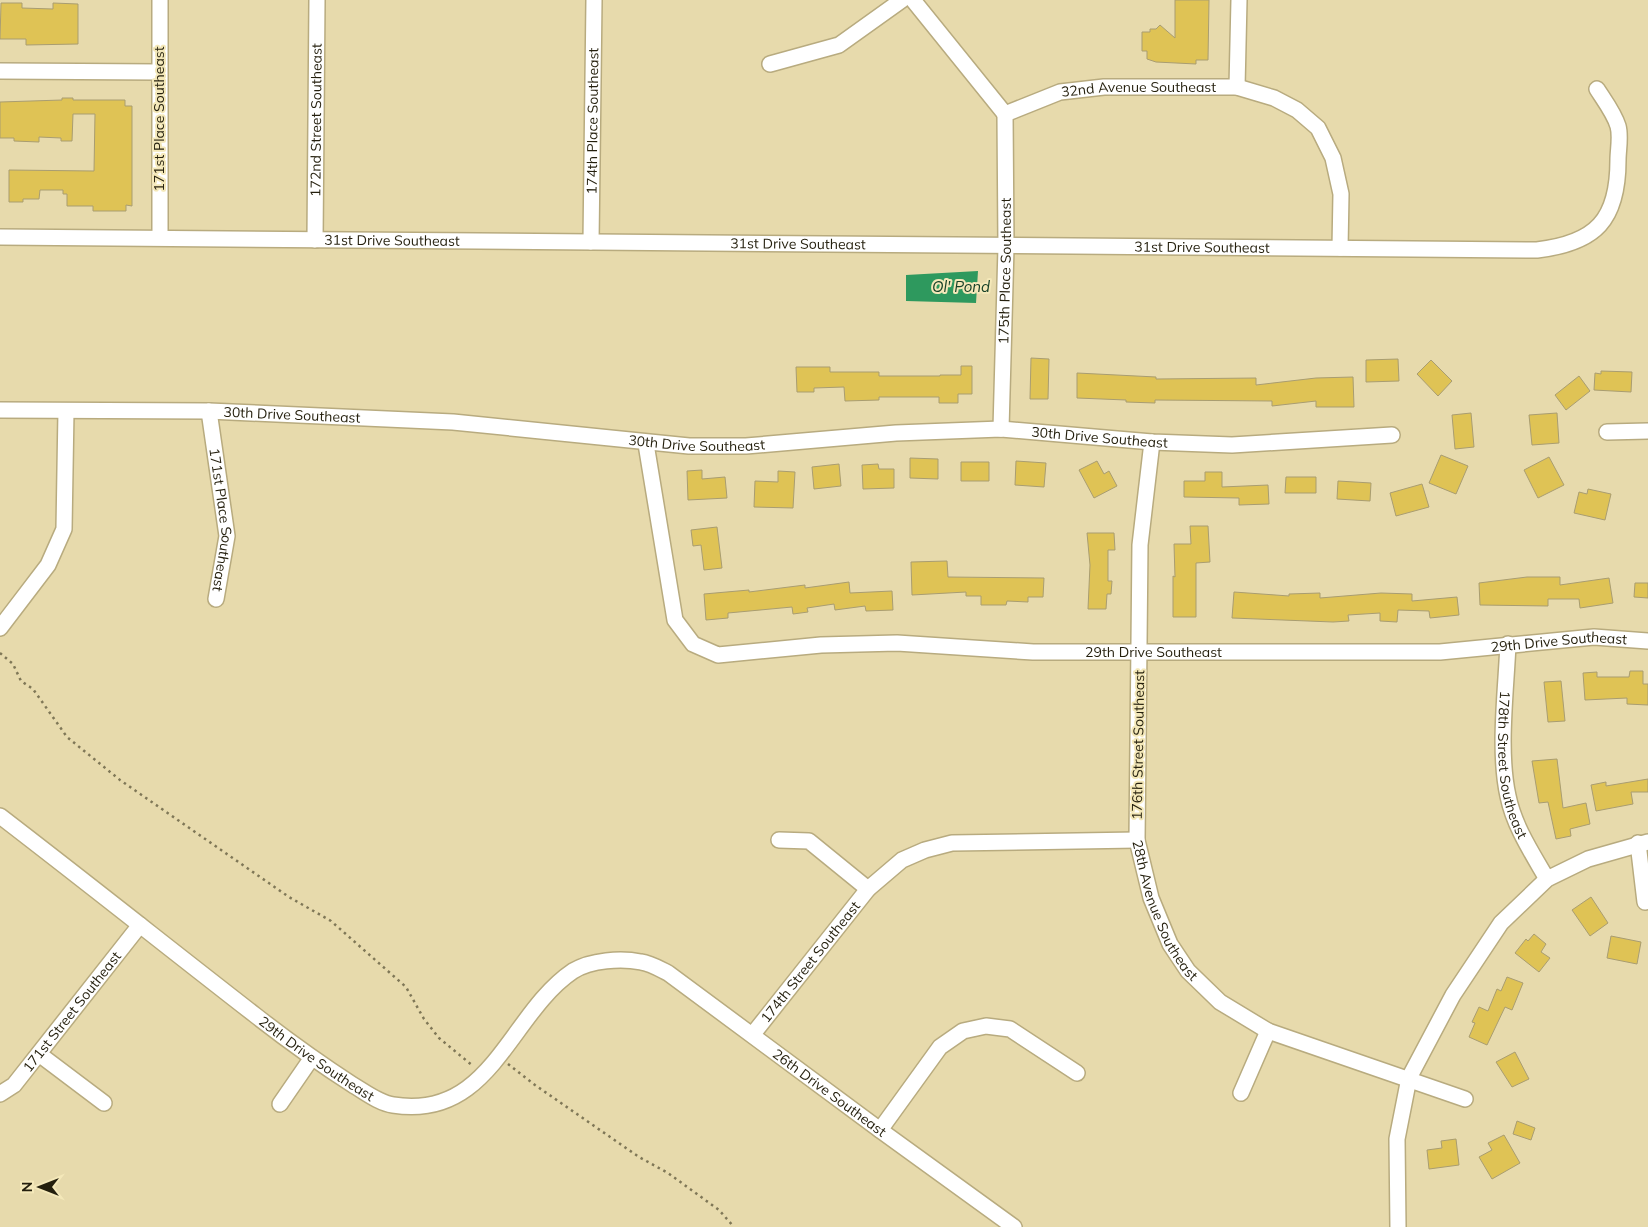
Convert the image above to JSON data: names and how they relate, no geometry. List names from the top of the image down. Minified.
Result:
{"streets":{"street":["32nd Avenue Southeast","171st Place Southeast","172nd Street Southeast","174th Place Southeast","31st Drive Southeast","175th Place Southeast","30th Drive Southeast","29th Drive Southeast","176th Street Southeast","178th Street Southeast","28th Avenue Southeast","174th Street Southeast","171st Street Southeast","26th Drive Southeast"]},"crossings":[["32nd Avenue Southeast","31st Drive Southeast"],["32nd Avenue Southeast","175th Place Southeast"],["171st Place Southeast","31st Drive Southeast"],["171st Place Southeast","30th Drive Southeast"],["172nd Street Southeast","31st Drive Southeast"],["174th Place Southeast","31st Drive Southeast"],["31st Drive Southeast","175th Place Southeast"],["175th Place Southeast","30th Drive Southeast"],["30th Drive Southeast","29th Drive Southeast"],["30th Drive Southeast","176th Street Southeast"],["29th Drive Southeast","176th Street Southeast"],["29th Drive Southeast","178th Street Southeast"],["29th Drive Southeast","171st Street Southeast"],["29th Drive Southeast","26th Drive Southeast"],["176th Street Southeast","28th Avenue Southeast"],["28th Avenue Southeast","174th Street Southeast"],["174th Street Southeast","26th Drive Southeast"]],"water":["Ol' Pond"],"north":"left"}
